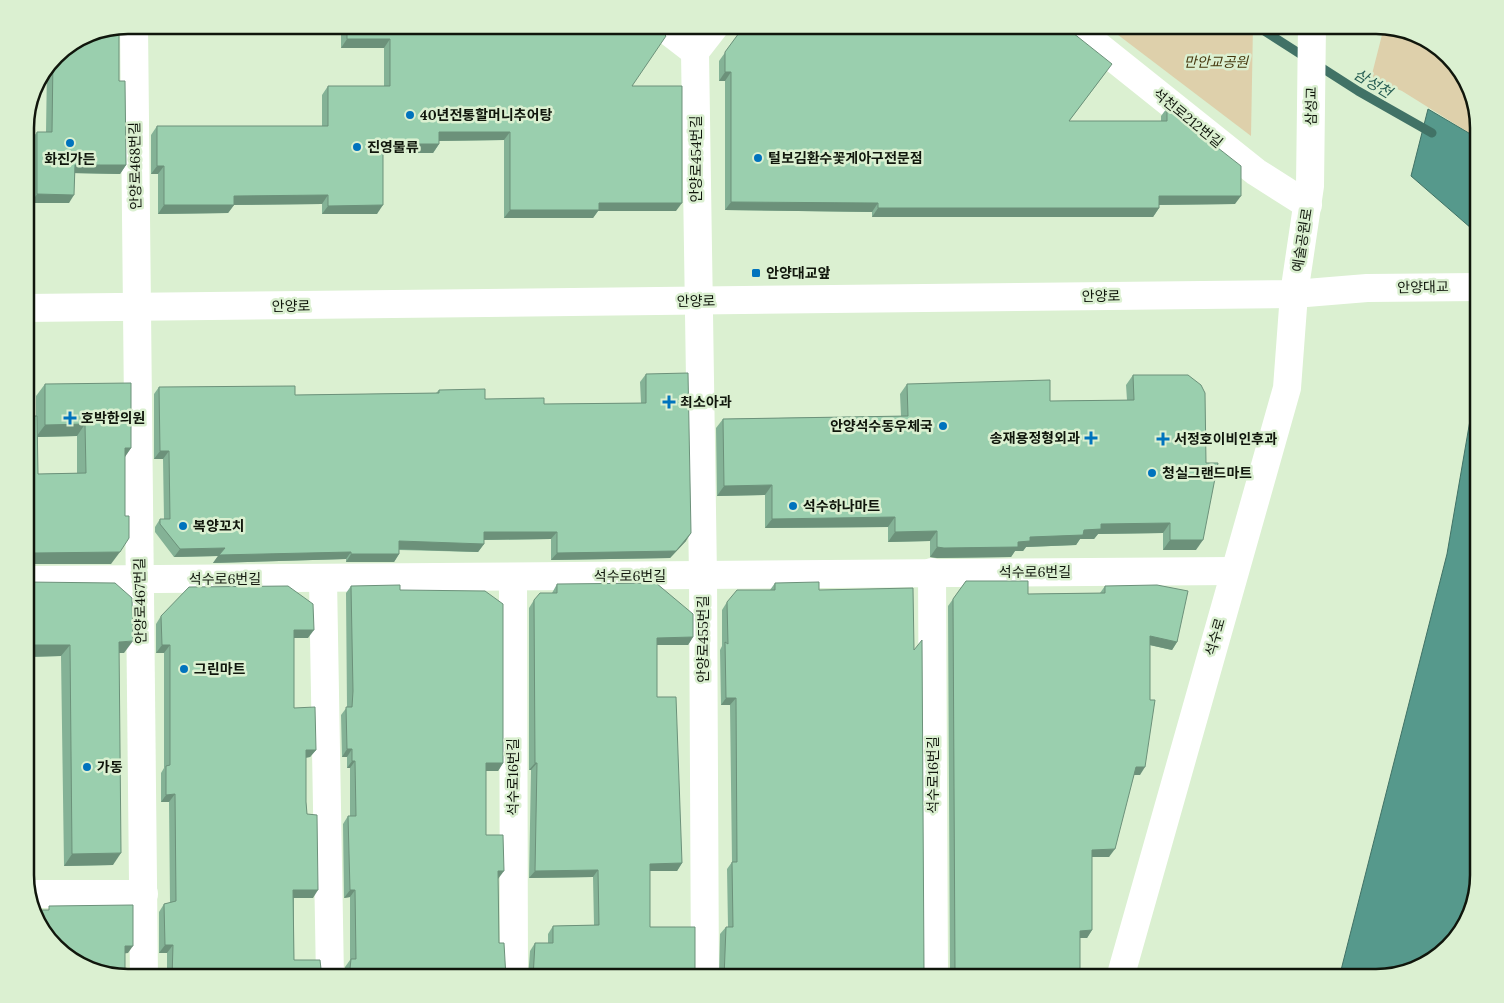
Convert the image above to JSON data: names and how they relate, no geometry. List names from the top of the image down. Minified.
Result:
{"streets":{"street":["삼성교","석천로212번길","안양로454번길","안양로468번길","예술공원로","안양대교","안양로","석수로6번길","안양로467번길","석수로","안양로455번길","석수로16번길"]},"crossings":[["삼성교","석천로212번길"],["삼성교","예술공원로"],["석천로212번길","예술공원로"],["안양로454번길","안양로"],["안양로454번길","안양로455번길"],["안양로468번길","안양로"],["안양로468번길","안양로467번길"],["예술공원로","안양로"],["예술공원로","석수로"],["안양대교","안양로"],["안양로","안양로467번길"],["안양로","석수로"],["안양로","안양로455번길"],["석수로6번길","안양로467번길"],["석수로6번길","석수로"],["석수로6번길","안양로455번길"],["석수로6번길","석수로16번길"]],"water":["삼성천"],"parks":["만안교공원"],"places":{"other":["40년전통할머니추어탕","화진가든","진영물류","털보김환수꽃게아구전문점","안양석수동우체국","청실그랜드마트","석수하나마트","복양꼬치","그린마트","가동"],"transit":["안양대교앞"],"health":["최소아과","호박한의원","송재용정형외과","서정호이비인후과"]}}
